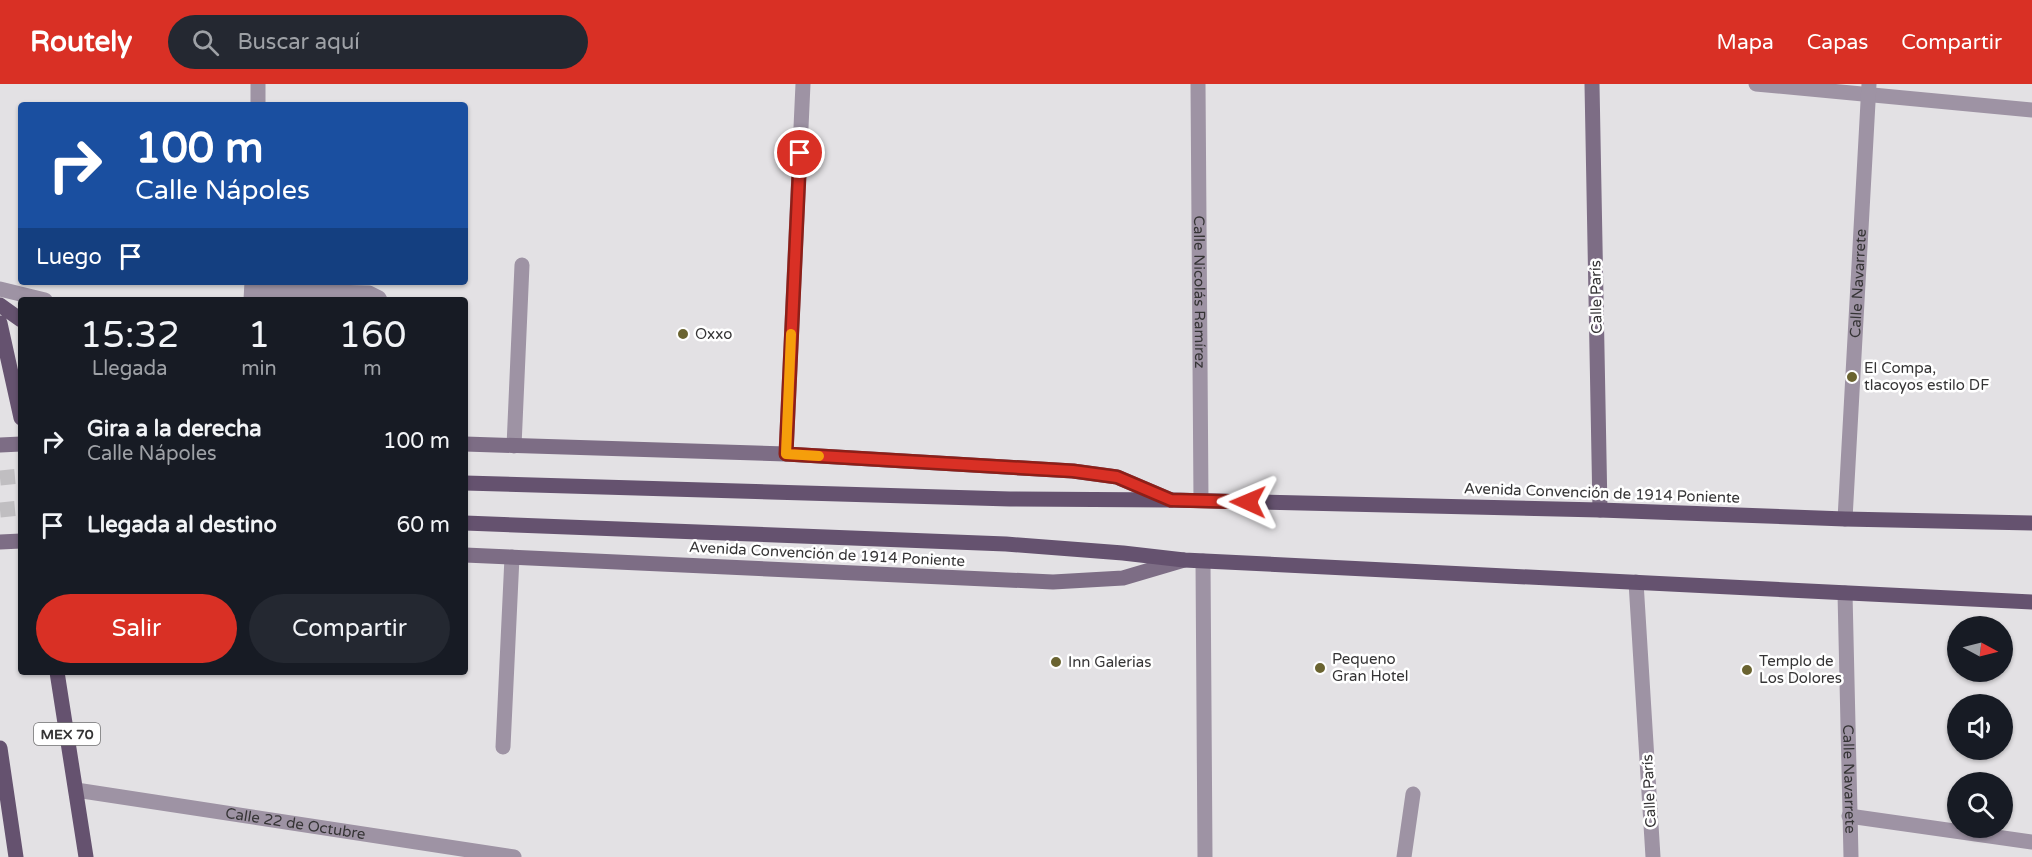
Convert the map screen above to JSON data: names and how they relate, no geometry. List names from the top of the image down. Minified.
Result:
{"streets":{"main road":["Avenida Convención de 1914 Poniente","MEX 70"],"street":["Calle Navarrete","Calle Nicolás Ramírez","Calle París","Calle 22 de Octubre"]},"crossings":[["Calle Navarrete","Avenida Convención de 1914 Poniente"],["Calle Nicolás Ramírez","Avenida Convención de 1914 Poniente"],["Calle París","Avenida Convención de 1914 Poniente"],["MEX 70","Calle 22 de Octubre"]],"places":["Oxxo","El Compa, tlacoyos estilo DF","Inn Galerias","Pequeno Gran Hotel","Templo de Los Dolores"],"north":"right","page":{"header":"Routely","search":"Buscar aquí","nav":["Mapa","Capas","Compartir"],"turn":["100 m","Calle Nápoles"],"then":"Luego","eta":["15:32","Llegada","1","min","160","m"],"list":[{"name":"Gira a la derecha","note":"Calle Nápoles","value":"100 m"},{"name":"Llegada al destino","value":"60 m"}],"buttons":["Salir","Compartir"]}}
